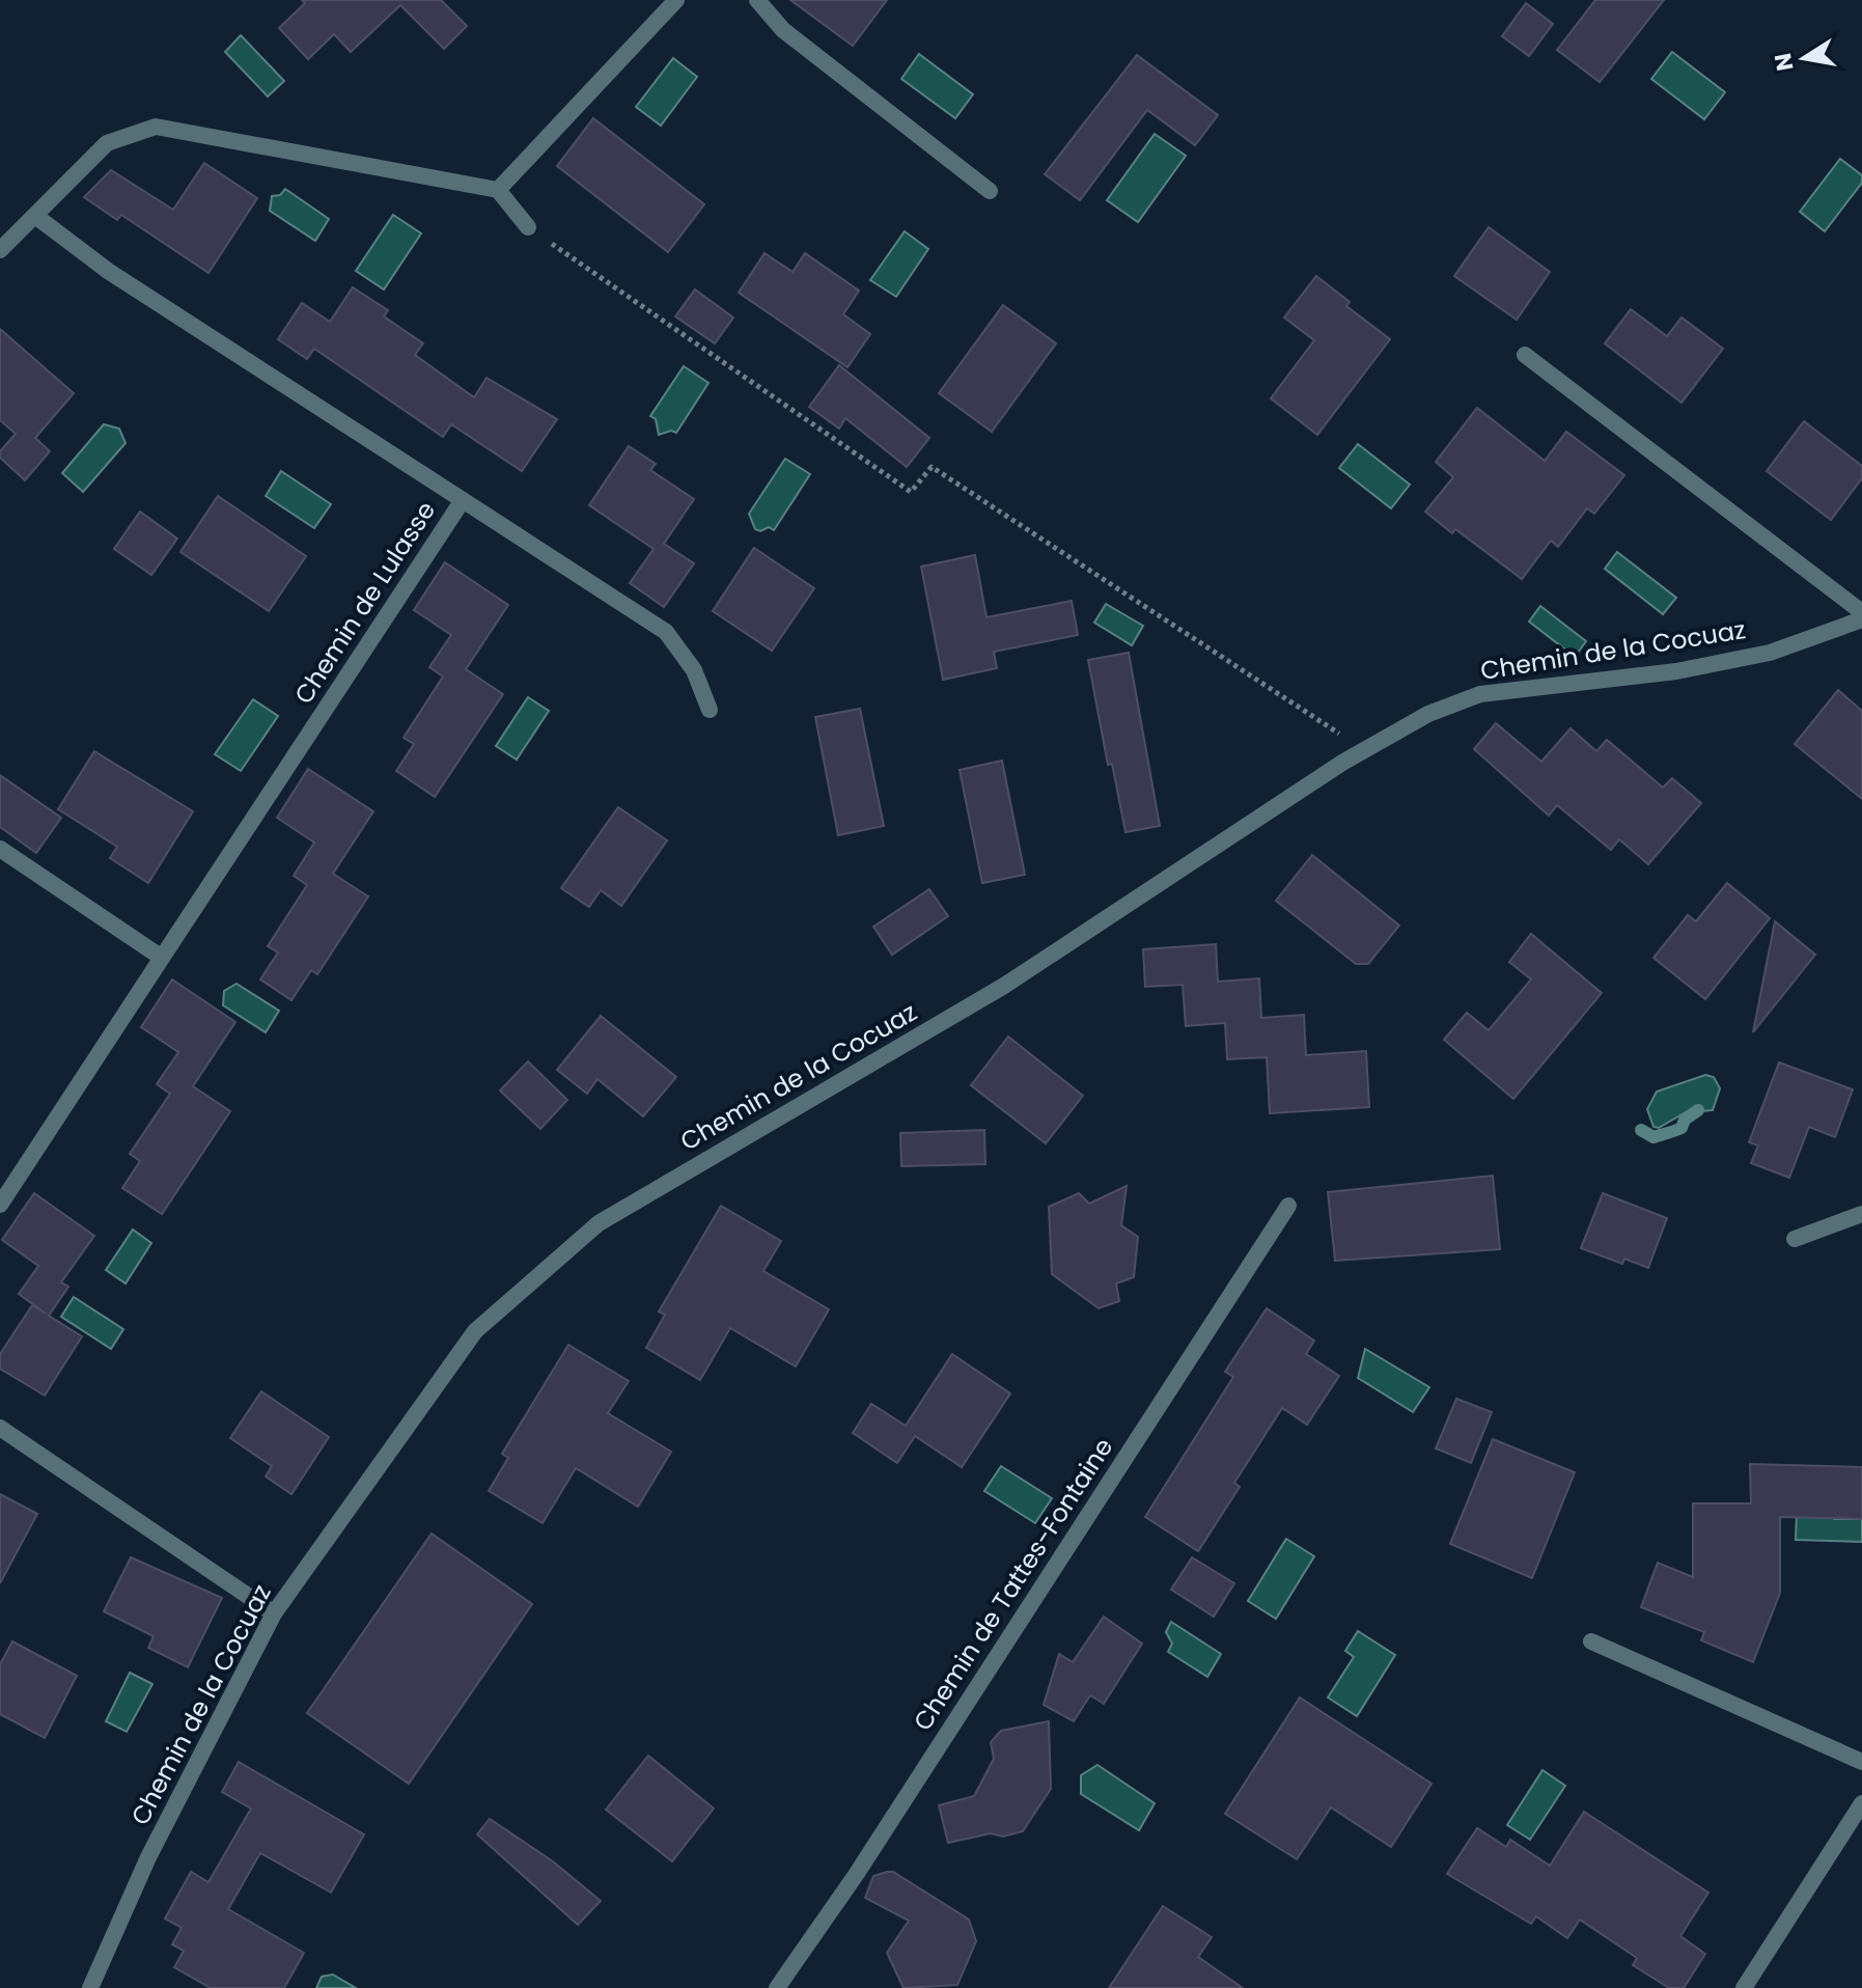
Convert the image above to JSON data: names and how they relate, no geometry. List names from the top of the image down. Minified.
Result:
{"streets":{"street":["Chemin de Lulasse","Chemin de la Cocuaz","Chemin de Tattes-Fontaine"]},"north":"left"}
